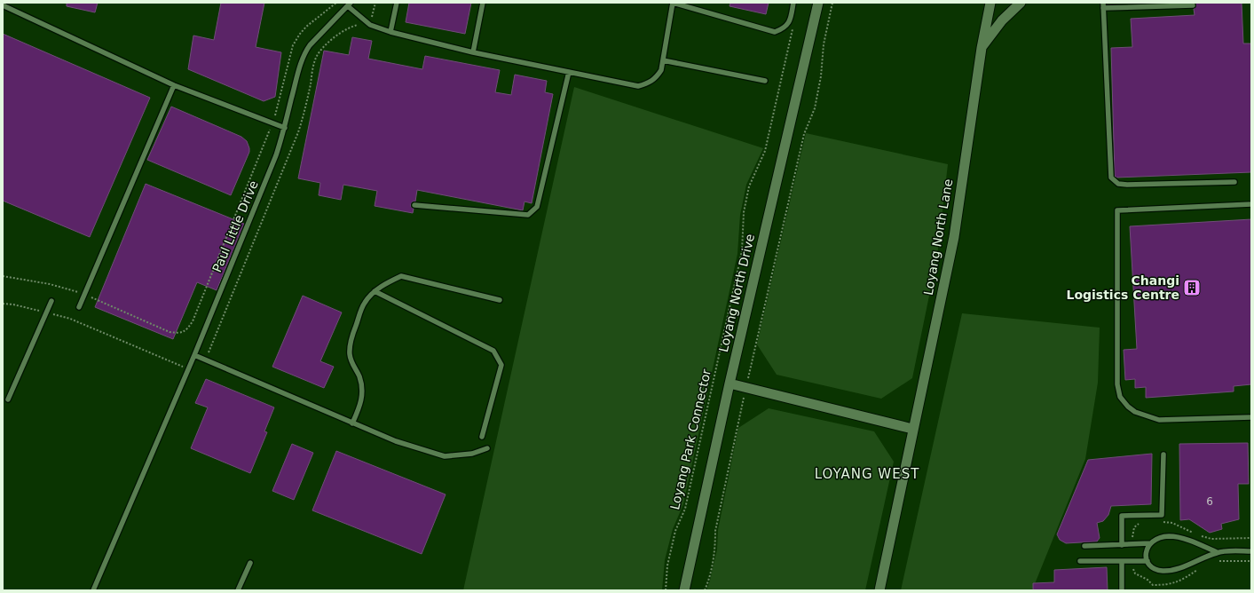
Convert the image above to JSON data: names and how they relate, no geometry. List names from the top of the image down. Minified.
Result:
{"streets":{"street":["Loyang North Lane","Loyang North Drive"],"lane":["Paul Little Drive"],"path":["Loyang Park Connector"]},"districts":["LOYANG WEST"],"places":{"building":["Changi Logistics Centre"]},"house_numbers":["6"]}
